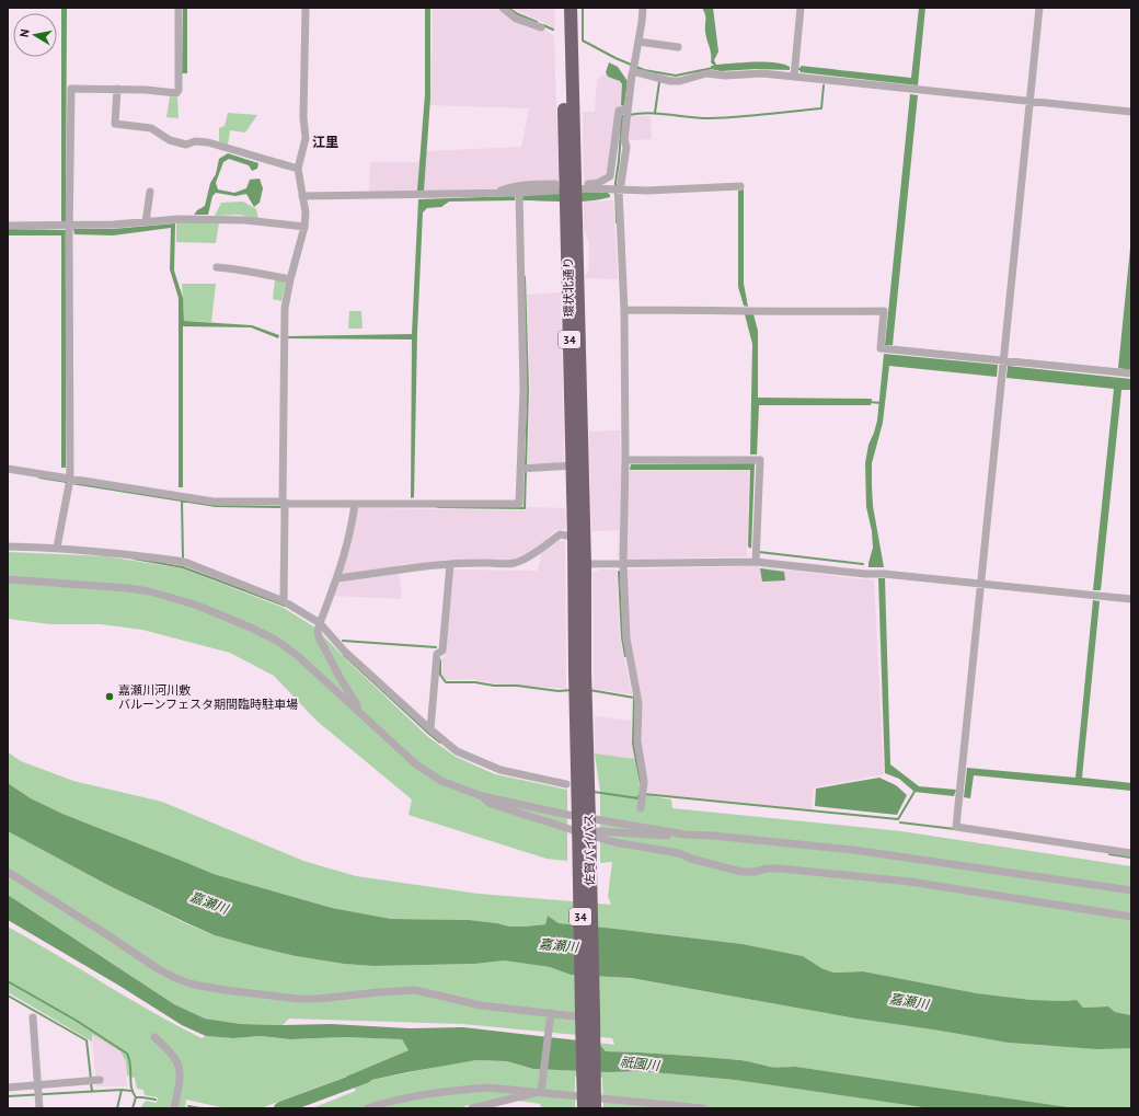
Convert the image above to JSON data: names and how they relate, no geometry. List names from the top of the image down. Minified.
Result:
{"streets":{"highway":["環状北通り","34","佐賀バイパス"]},"crossings":[["環状北通り","佐賀バイパス"]],"districts":["江里"],"water":["嘉瀬川","祇園川"],"places":["嘉瀬川河川敷 バルーンフェスタ期間臨時駐車場"],"north":"left"}
